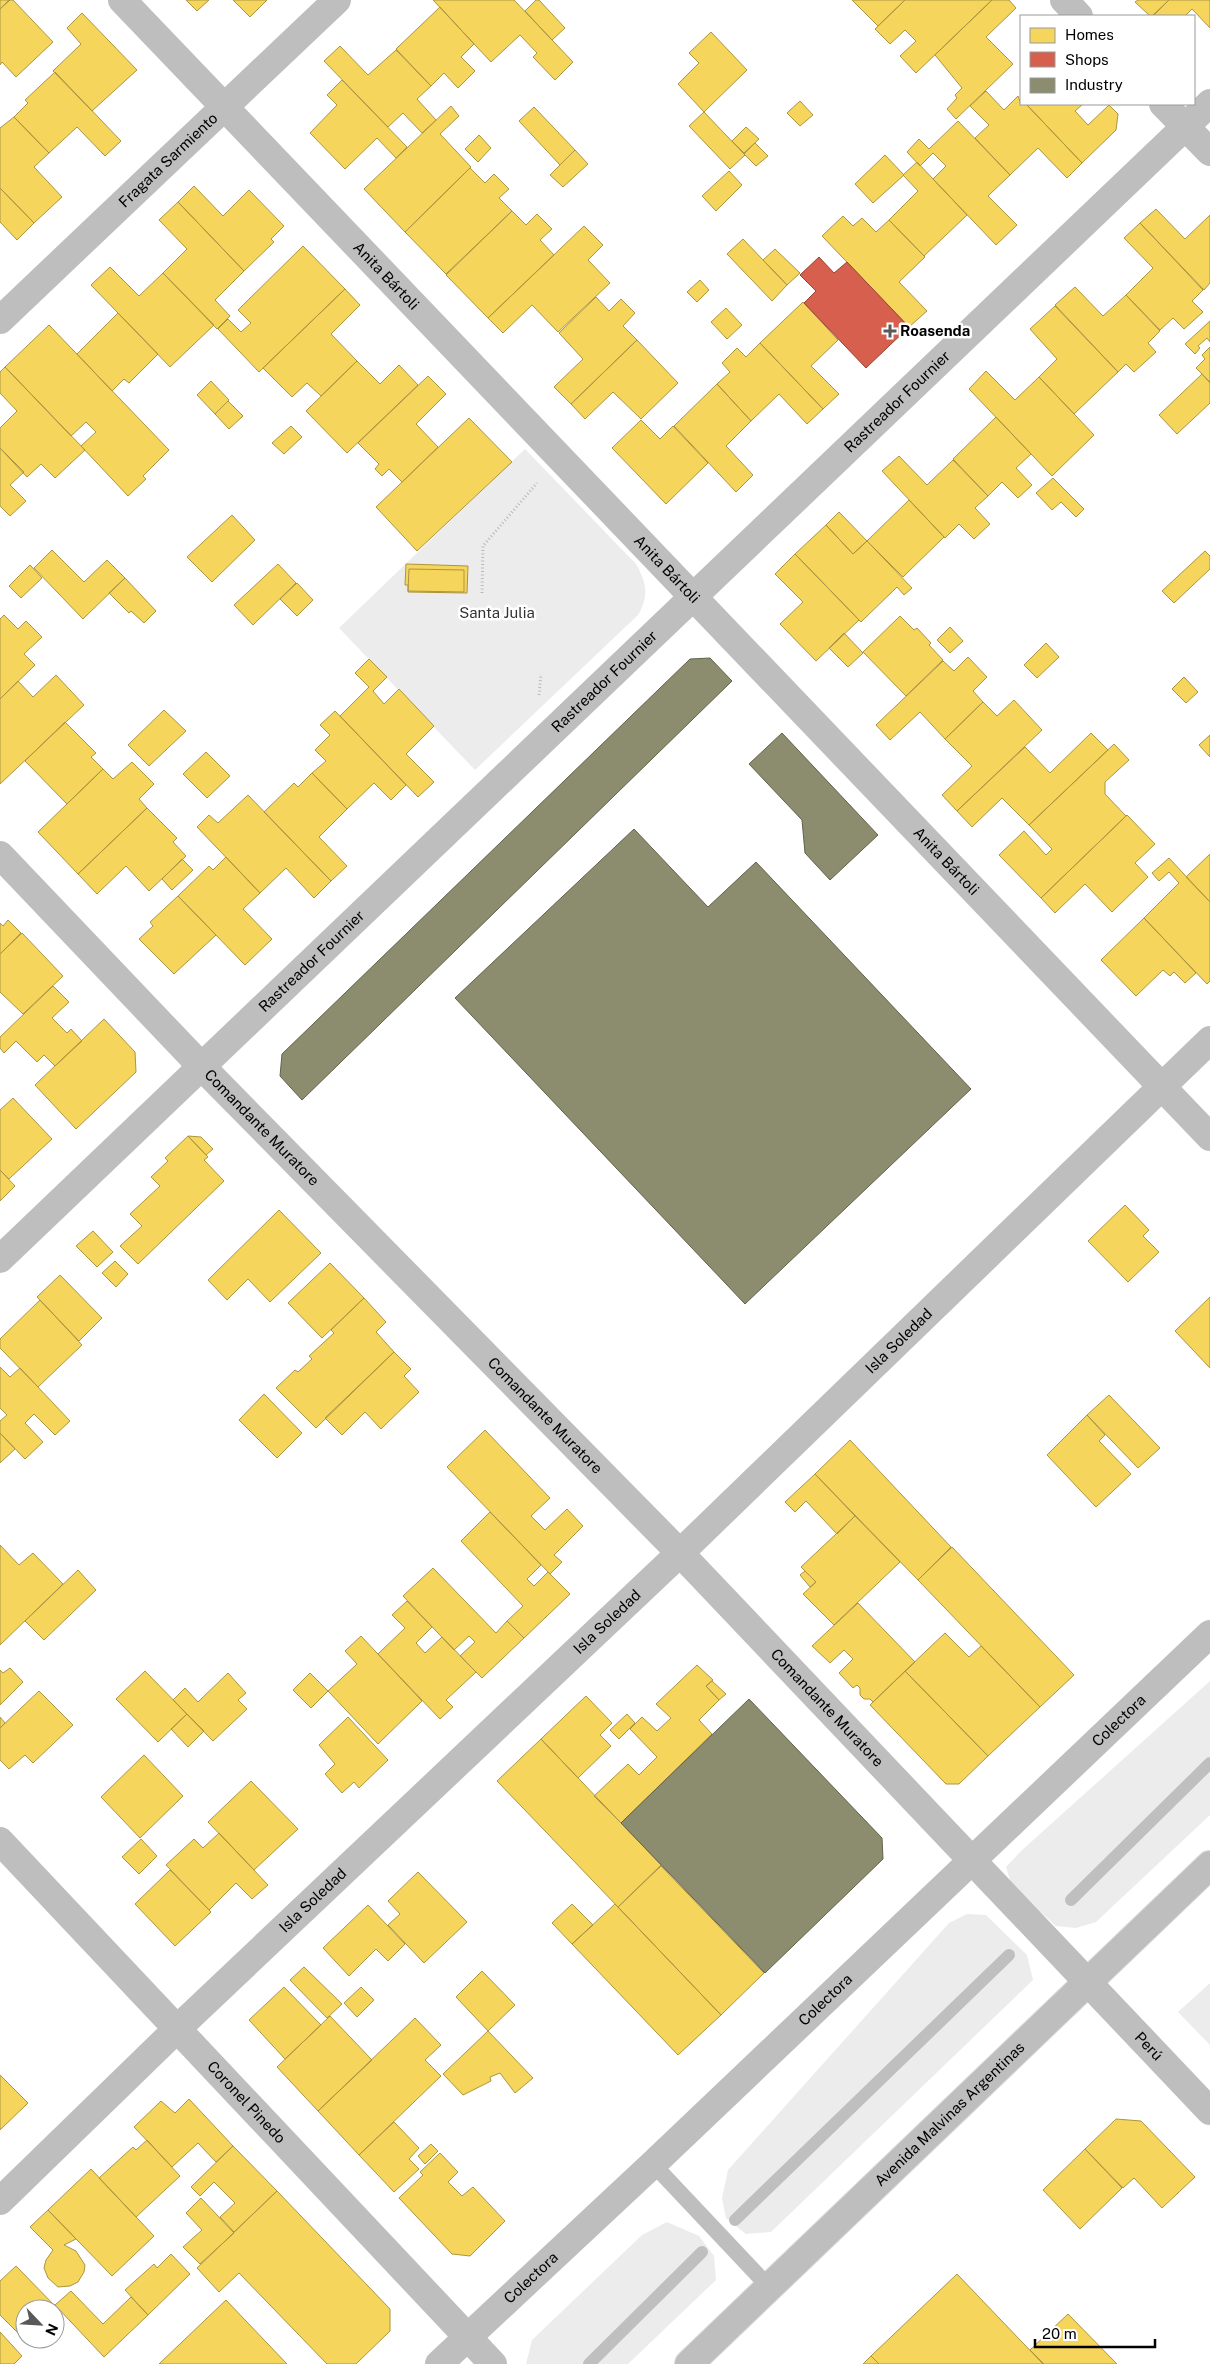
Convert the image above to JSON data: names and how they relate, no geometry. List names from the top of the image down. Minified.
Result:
{"streets":{"street":["Fragata Sarmiento","Anita Bártoli","Rastreador Fournier","Comandante Muratore","Isla Soledad","Colectora","Perú","Coronel Pinedo","Avenida Malvinas Argentinas"]},"crossings":[["Fragata Sarmiento","Anita Bártoli"],["Anita Bártoli","Rastreador Fournier"],["Anita Bártoli","Isla Soledad"],["Rastreador Fournier","Comandante Muratore"],["Comandante Muratore","Isla Soledad"],["Comandante Muratore","Colectora"],["Comandante Muratore","Perú"],["Comandante Muratore","Avenida Malvinas Argentinas"],["Isla Soledad","Coronel Pinedo"],["Colectora","Coronel Pinedo"],["Perú","Avenida Malvinas Argentinas"]],"parks":["Santa Julia"],"places":{"health":["Roasenda"]},"legend":["Homes","Shops","Industry"],"scale_bar":"20 m","north":"bottom right"}
